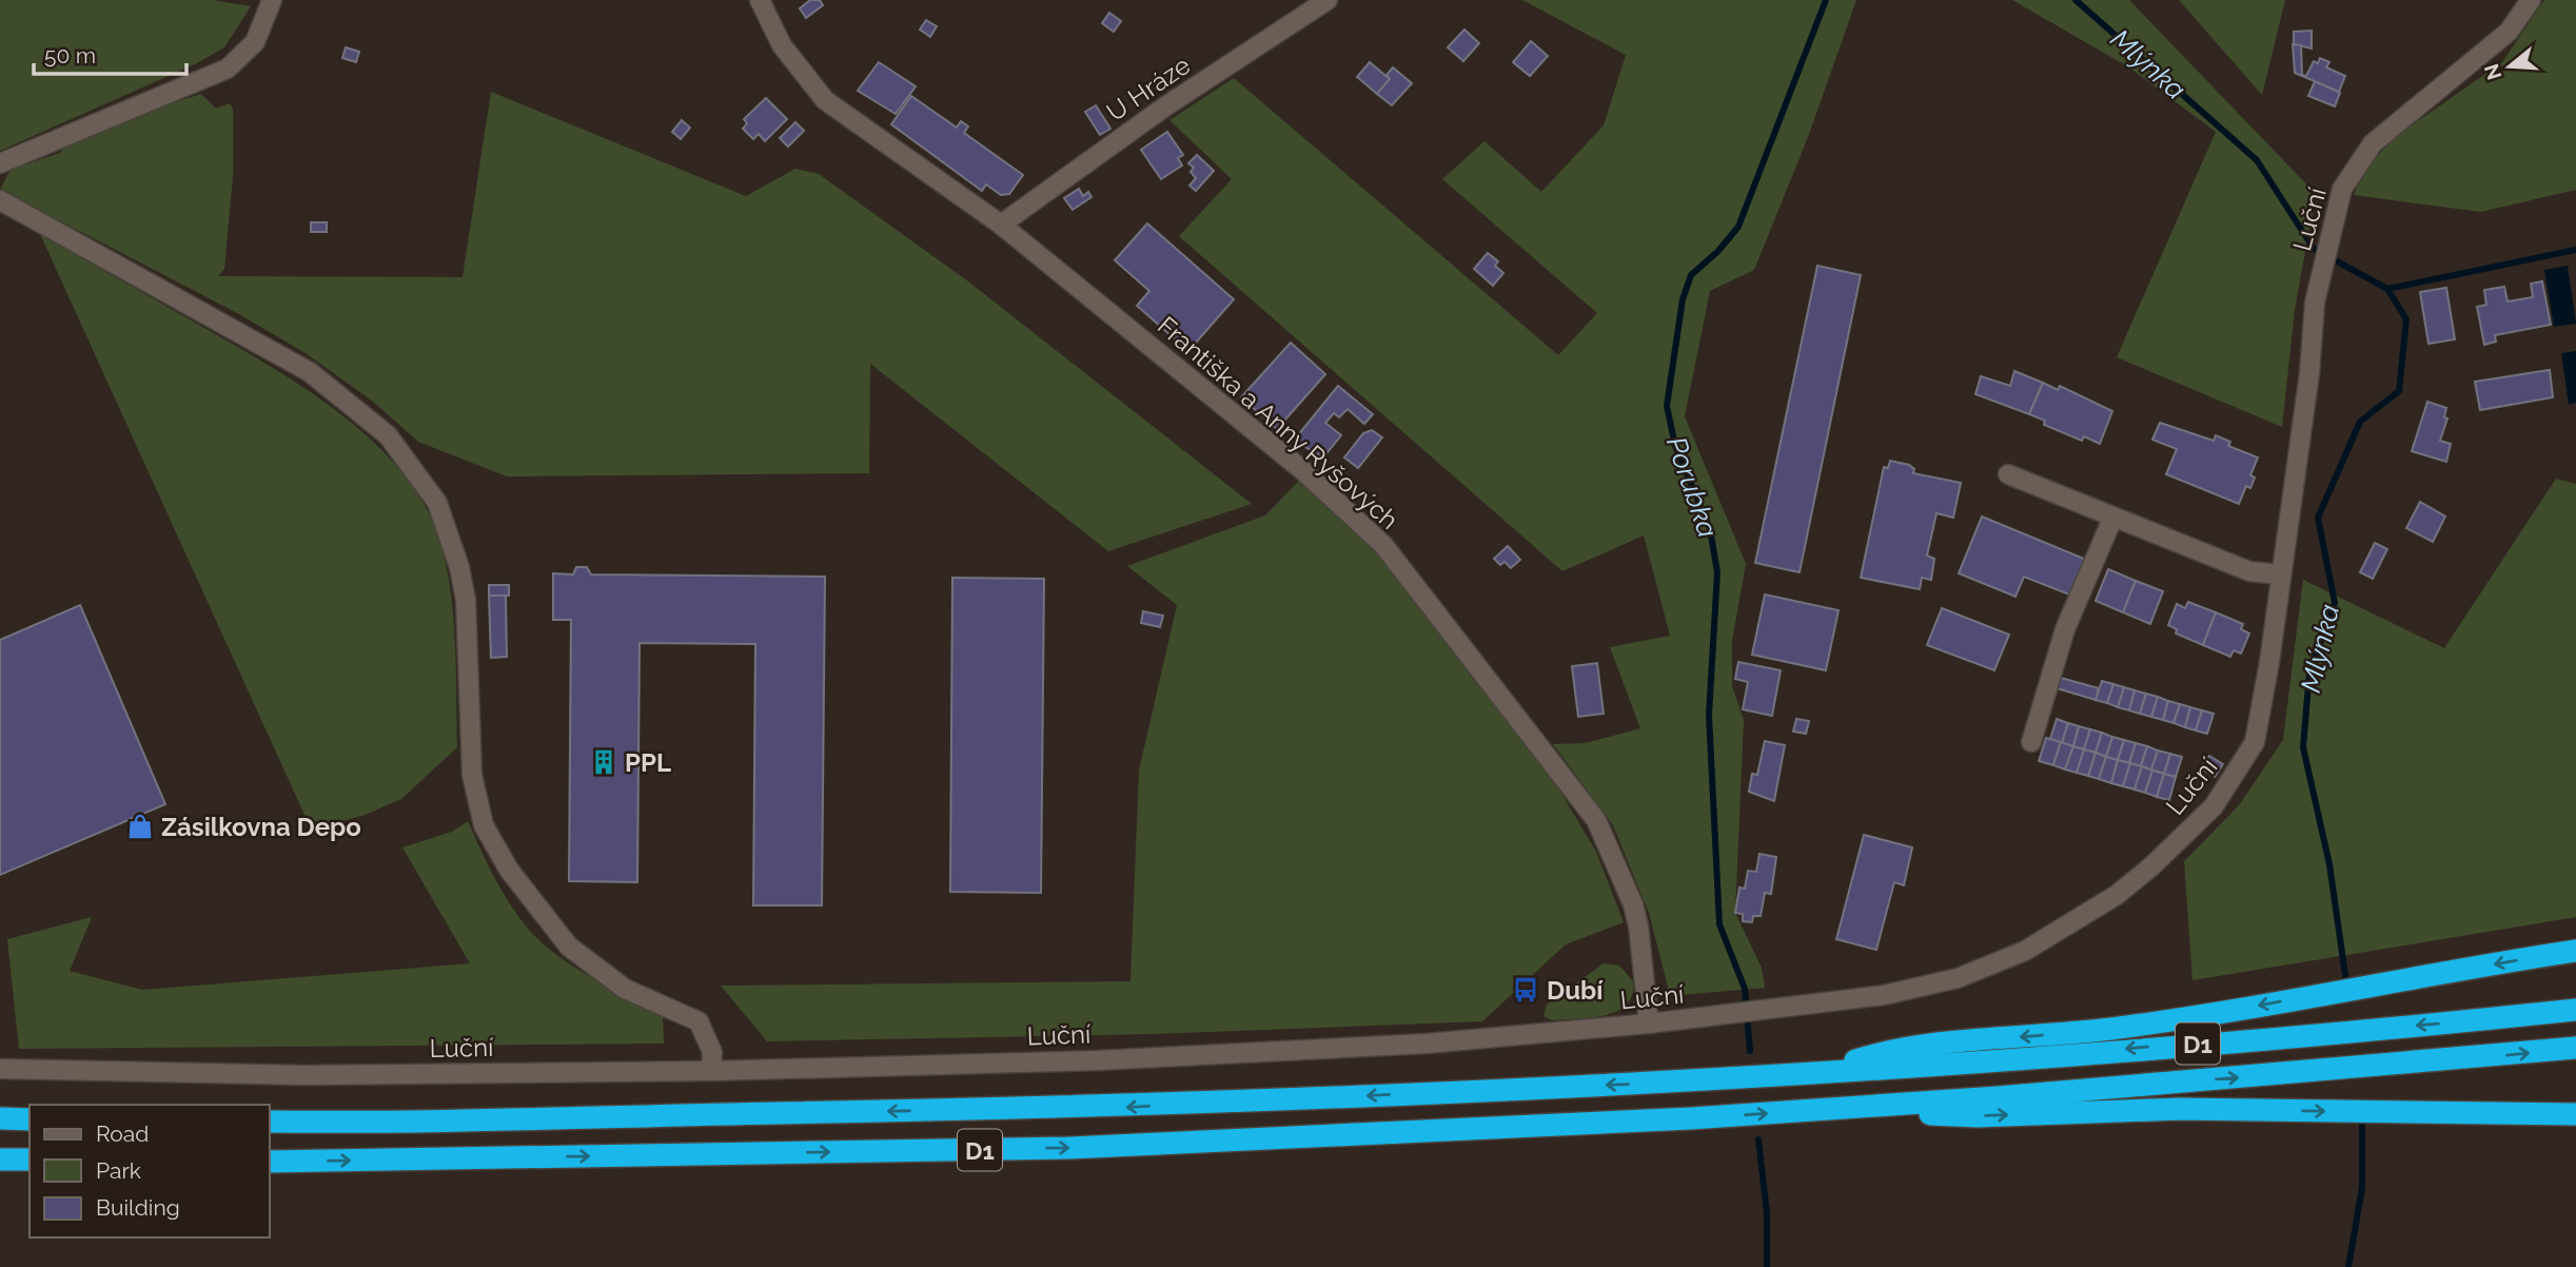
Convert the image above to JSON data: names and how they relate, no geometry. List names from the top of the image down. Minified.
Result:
{"streets":{"highway":["D1"],"street":["U Hráze","Luční","Františka a Anny Ryšových"]},"crossings":[["U Hráze","Františka a Anny Ryšových"],["Luční","Františka a Anny Ryšových"]],"water":["Mlýnka","Porubka"],"places":{"building":["PPL"],"shop":["Zásilkovna Depo"],"bus stop":["Dubí"]},"legend":["Road","Park","Building"],"scale_bar":"50 m","north":"left"}
